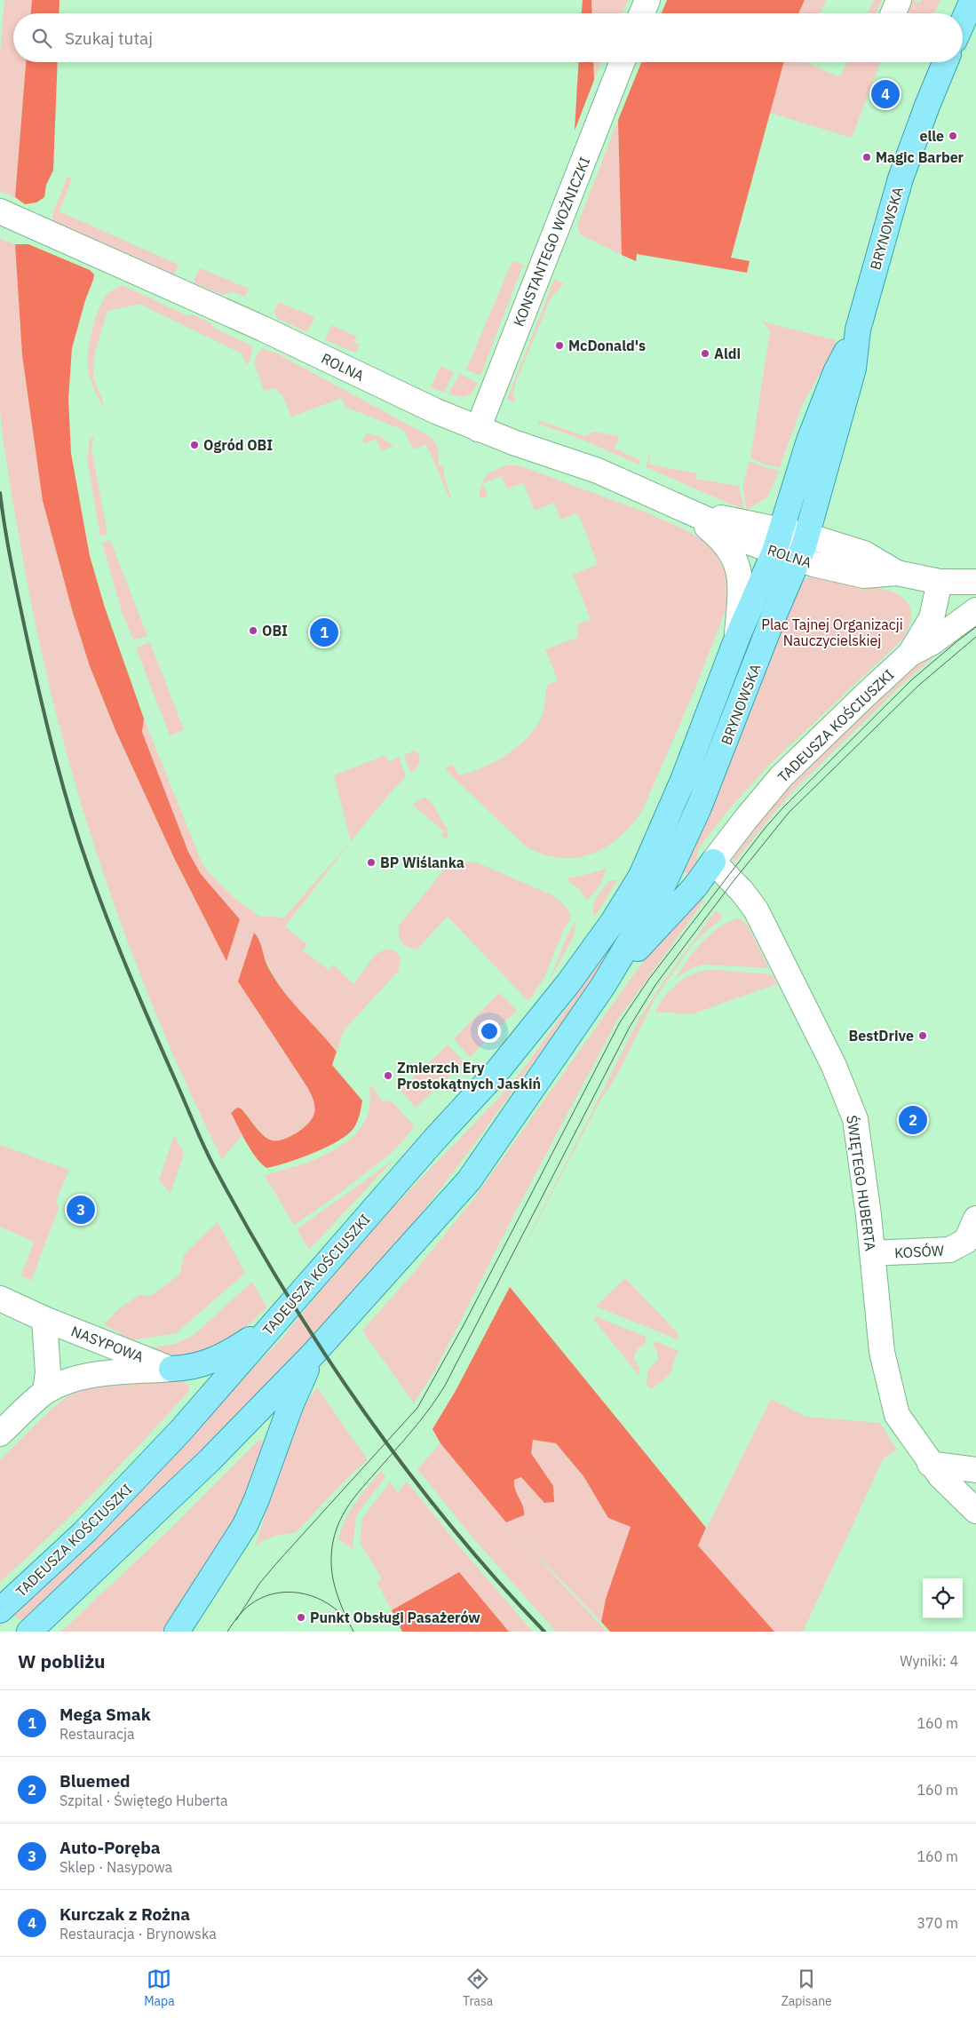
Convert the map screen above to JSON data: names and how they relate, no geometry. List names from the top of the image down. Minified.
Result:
{"streets":{"main road":["BRYNOWSKA","TADEUSZA KOŚCIUSZKI"],"street":["KONSTANTEGO WOŹNICZKI","ROLNA","ŚWIĘTEGO HUBERTA","KOSÓW","NASYPOWA"]},"crossings":[["BRYNOWSKA","ROLNA"],["BRYNOWSKA","TADEUSZA KOŚCIUSZKI"],["KONSTANTEGO WOŹNICZKI","ROLNA"],["TADEUSZA KOŚCIUSZKI","ŚWIĘTEGO HUBERTA"],["ŚWIĘTEGO HUBERTA","KOSÓW"]],"parks":["Plac Tajnej Organizacji Nauczycielskiej"],"places":["elle","Magic Barber","McDonald's","Aldi","Ogród OBI","OBI","BP Wiślanka","BestDrive","Zmierzch Ery Prostokątnych Jaskiń","Punkt Obsługi Pasażerów"],"page":{"search":"Szukaj tutaj","pins":["4","1","2","3"],"heading":["W pobliżu","Wyniki: 4"],"list":[{"mark":"1","name":"Mega Smak","note":"Restauracja","value":"160 m"},{"mark":"2","name":"Bluemed","note":"Szpital · Świętego Huberta","value":"160 m"},{"mark":"3","name":"Auto-Poręba","note":"Sklep · Nasypowa","value":"160 m"},{"mark":"4","name":"Kurczak z Rożna","note":"Restauracja · Brynowska","value":"370 m"}],"nav":["Mapa","Trasa","Zapisane"]}}
